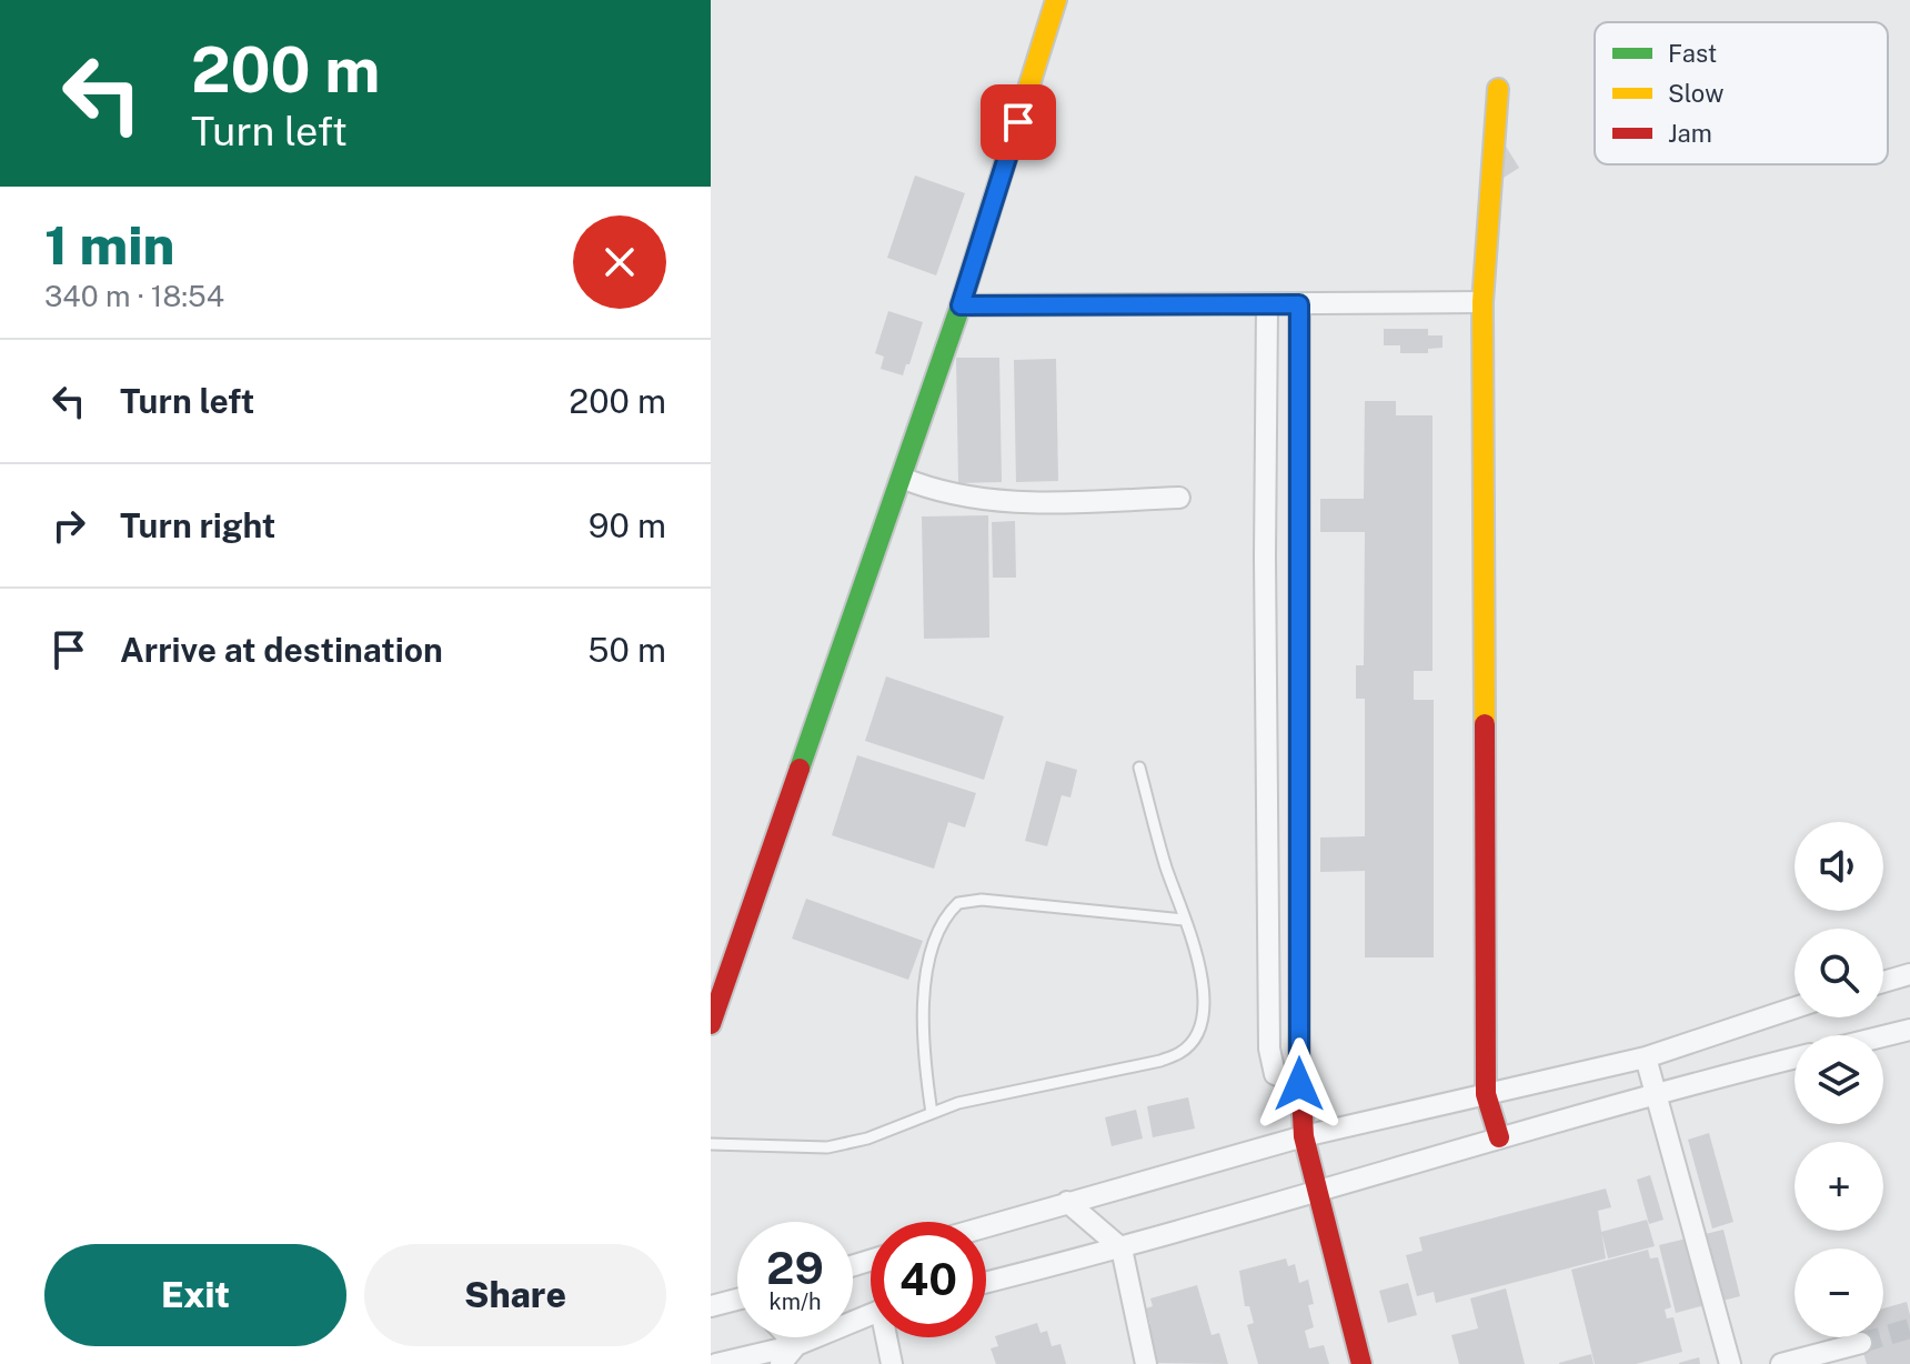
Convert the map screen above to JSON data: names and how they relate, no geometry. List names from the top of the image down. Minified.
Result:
{"legend":["Fast","Slow","Jam"],"page":{"turn":["200 m","Turn left"],"heading":["1 min","340 m · 18:54"],"list":[{"name":"Turn left","value":"200 m"},{"name":"Turn right","value":"90 m"},{"name":"Arrive at destination","value":"50 m"}],"map_buttons":["+","−"],"speed":"29 km/h","limit":"40","buttons":["Exit","Share"]}}
